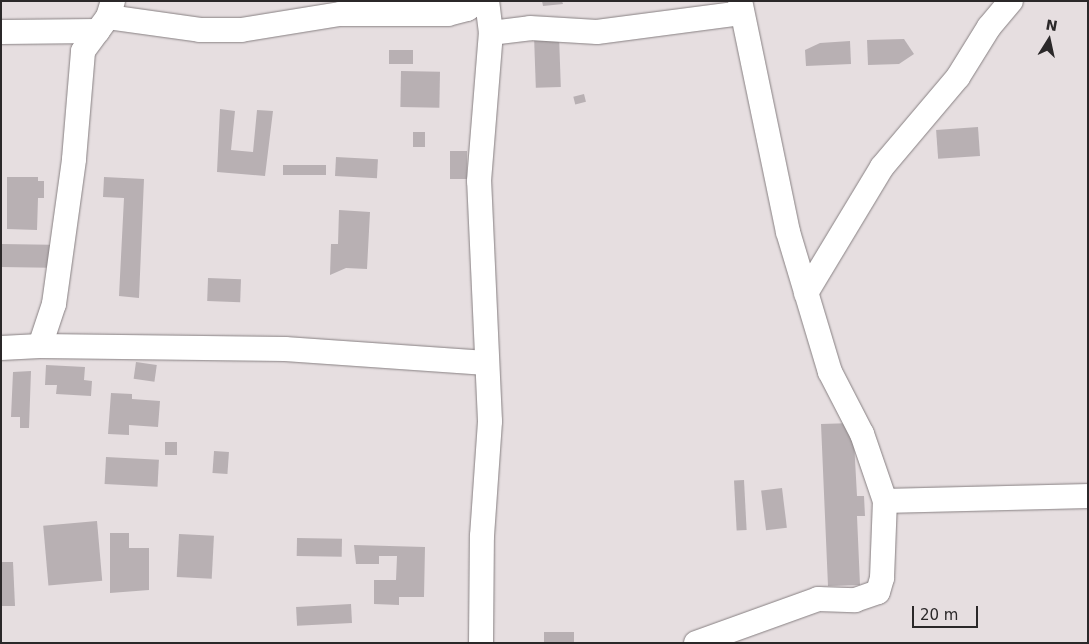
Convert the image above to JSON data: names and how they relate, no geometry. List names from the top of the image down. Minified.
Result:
{"scale_bar":"20 m","north":"top"}
